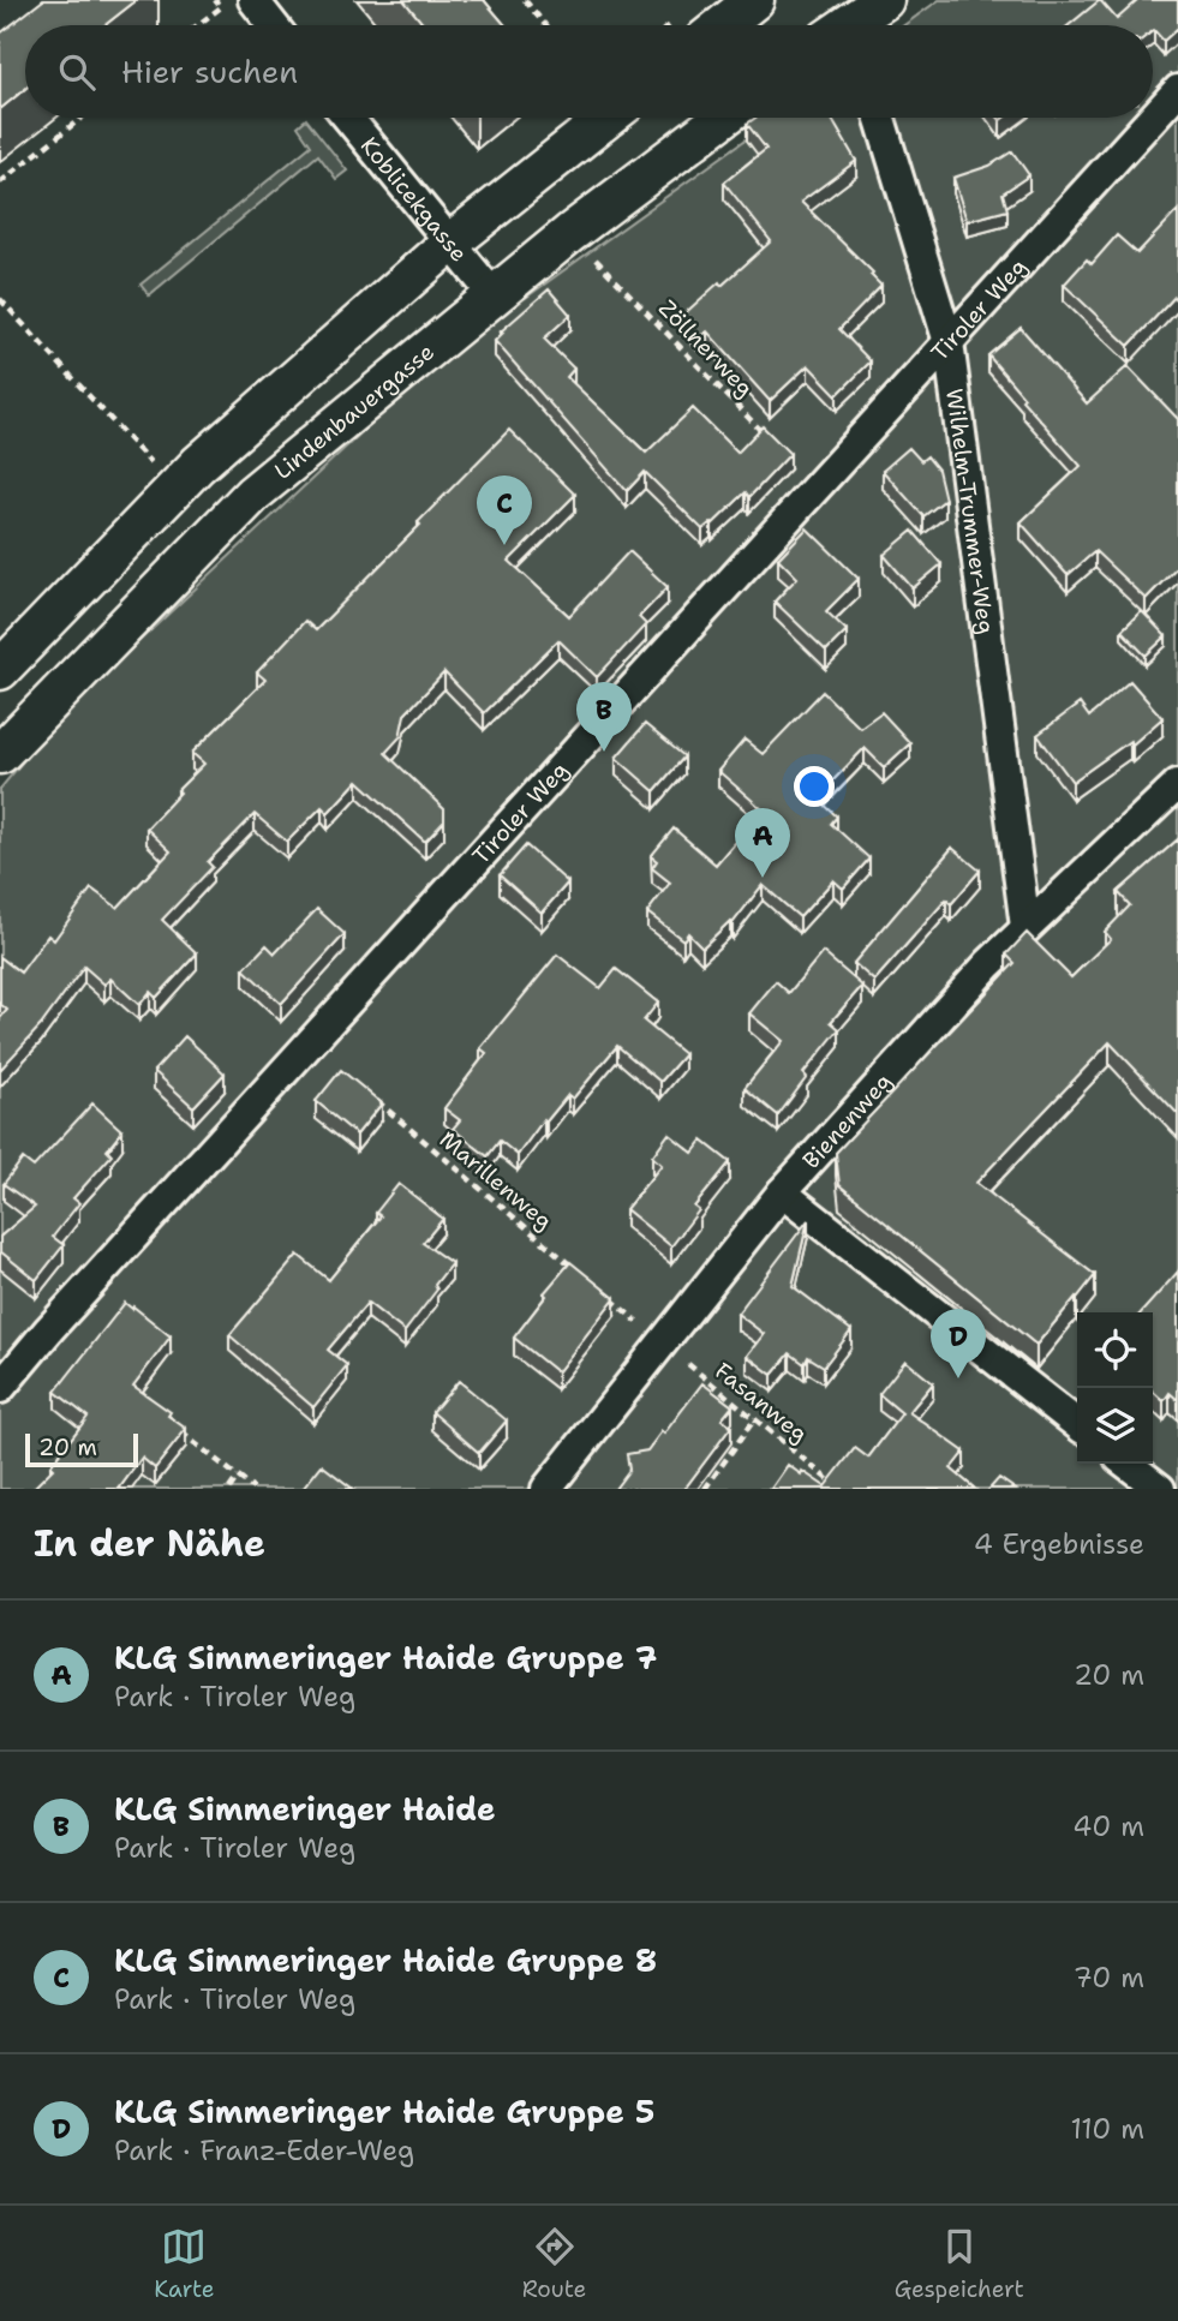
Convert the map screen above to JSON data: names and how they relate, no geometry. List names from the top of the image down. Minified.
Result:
{"streets":{"street":["Koblicekgasse","Tiroler Weg","Lindenbauergasse","Wilhelm-Trummer-Weg","Bienenweg"],"path":["Zöllnerweg","Marillenweg","Fasanweg"]},"crossings":[["Koblicekgasse","Lindenbauergasse"],["Tiroler Weg","Wilhelm-Trummer-Weg"],["Zöllnerweg","Lindenbauergasse"],["Wilhelm-Trummer-Weg","Bienenweg"],["Bienenweg","Fasanweg"]],"scale_bar":"20 m","page":{"search":"Hier suchen","pins":["C","B","A","D"],"scale":"20 m","heading":["In der Nähe","4 Ergebnisse"],"list":[{"mark":"A","name":"KLG Simmeringer Haide Gruppe 7","note":"Park · Tiroler Weg","value":"20 m"},{"mark":"B","name":"KLG Simmeringer Haide","note":"Park · Tiroler Weg","value":"40 m"},{"mark":"C","name":"KLG Simmeringer Haide Gruppe 8","note":"Park · Tiroler Weg","value":"70 m"},{"mark":"D","name":"KLG Simmeringer Haide Gruppe 5","note":"Park · Franz-Eder-Weg","value":"110 m"}],"nav":["Karte","Route","Gespeichert"]}}
